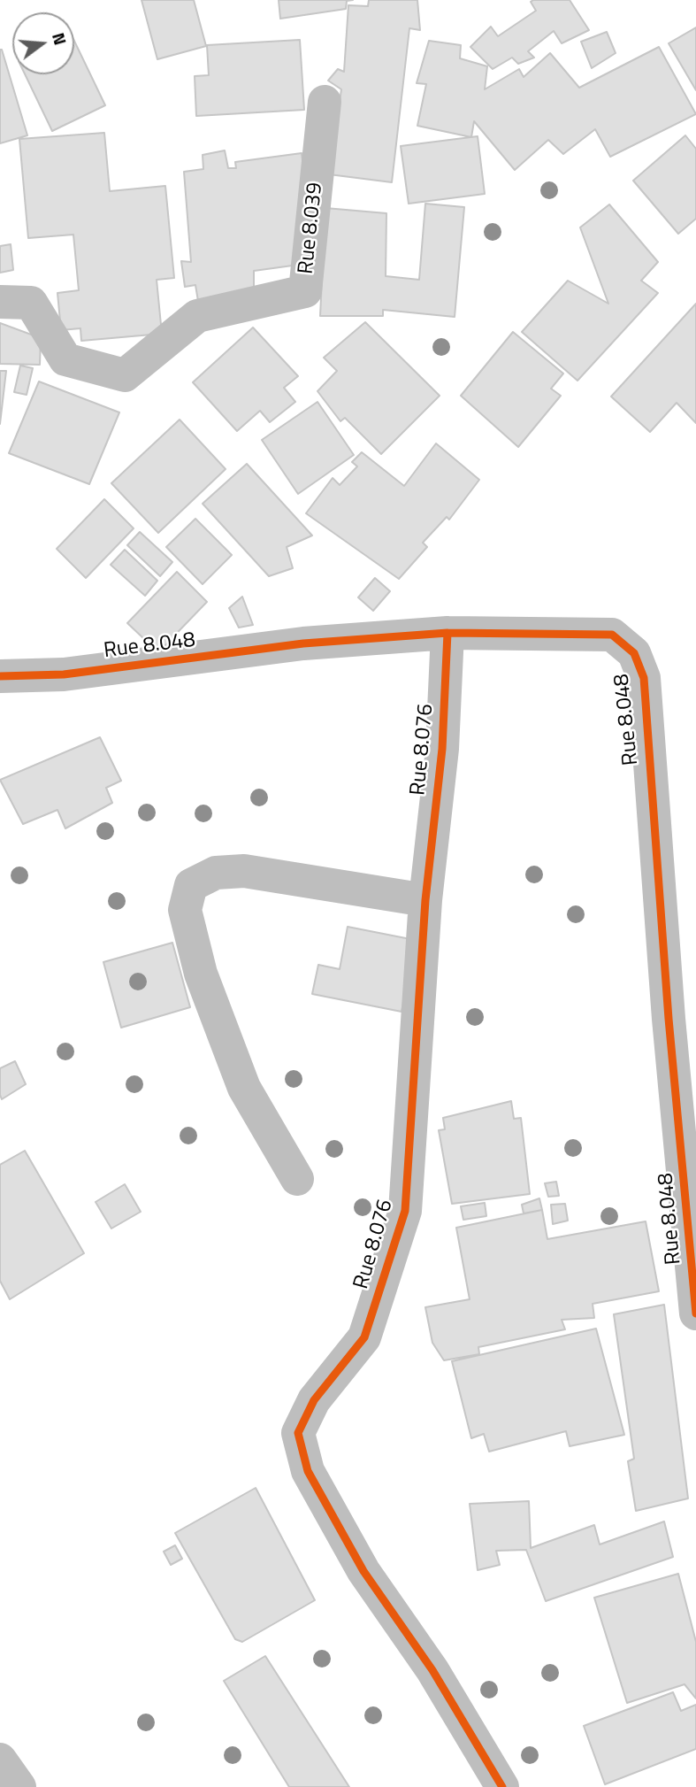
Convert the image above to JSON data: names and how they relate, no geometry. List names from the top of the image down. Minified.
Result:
{"streets":{"street":["Rue 8.039","Rue 8.048","Rue 8.076"]},"crossings":[["Rue 8.048","Rue 8.076"]],"north":"right"}
